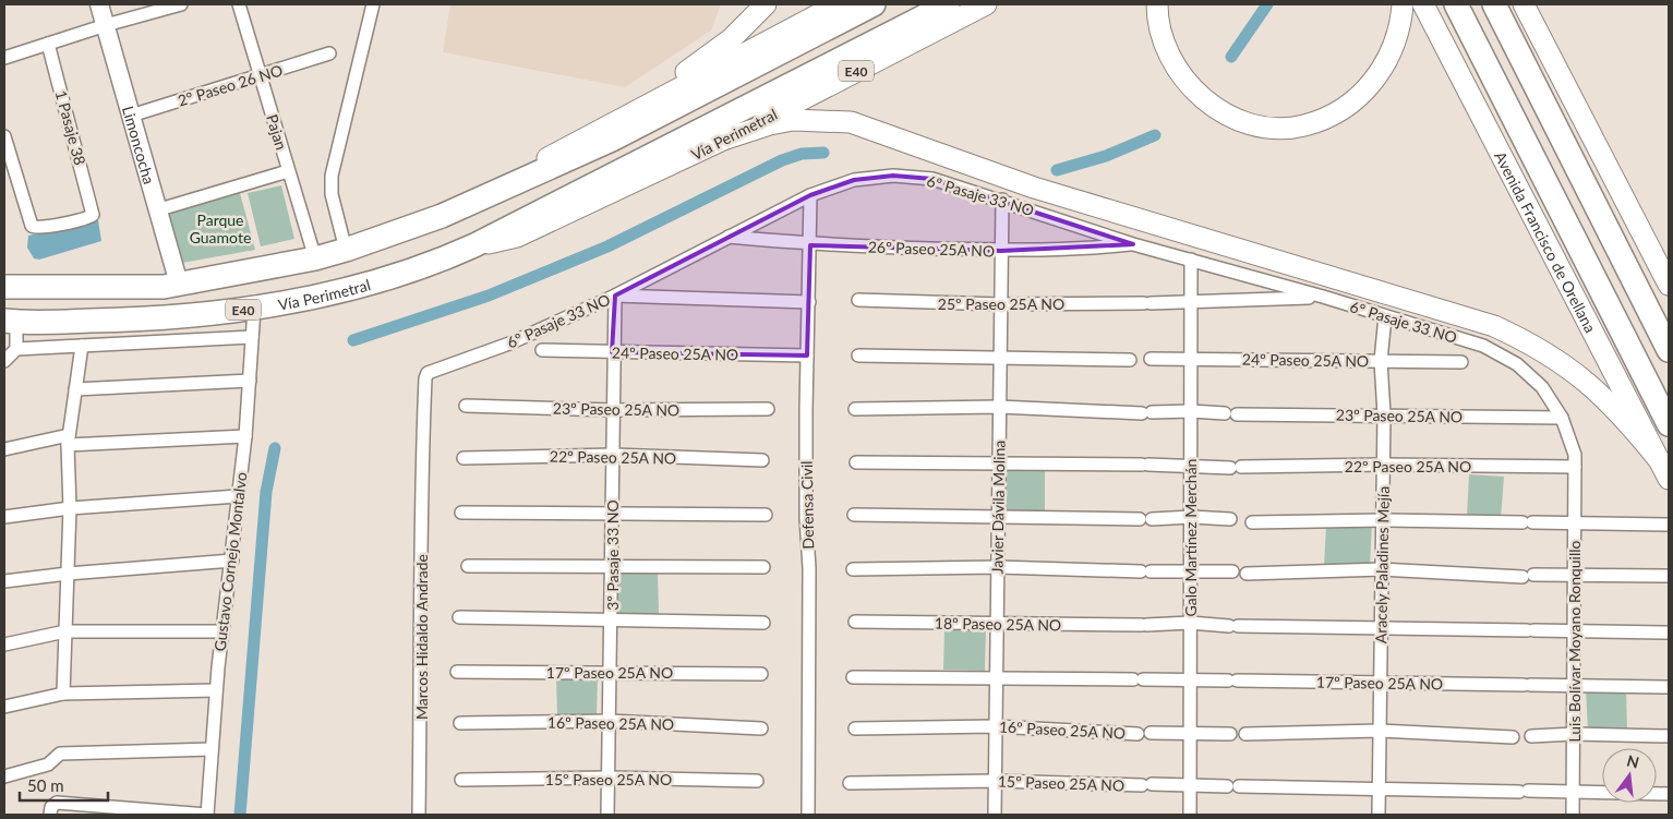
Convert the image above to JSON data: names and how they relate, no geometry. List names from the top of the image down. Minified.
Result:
{"streets":{"highway":["E40","Vía Perimetral","Avenida Francisco de Orellana"],"street":["2° Paseo 26 NO","1 Pasaje 38","Pajan","Limoncocha","6º Pasaje 33 NO","26º Paseo 25A NO","25º Paseo 25A NO","24º Paseo 25A NO","23º Paseo 25A NO","22º Paseo 25A NO","Defensa Civil","Javier Dávila Molina","Galo Martínez Merchán","3º Pasaje 33 NO","Gustavo Cornejo Montalvo","Aracely Paladines Mejía","18º Paseo 25A NO","Marcos Hidaldo Andrade","Luis Bolívar Moyano Ronquillo","17º Paseo 25A NO","16º Paseo 25A NO","15º Paseo 25A NO"]},"crossings":[["2° Paseo 26 NO","Pajan"],["2° Paseo 26 NO","Limoncocha"],["Vía Perimetral","Gustavo Cornejo Montalvo"],["6º Pasaje 33 NO","26º Paseo 25A NO"],["6º Pasaje 33 NO","25º Paseo 25A NO"],["6º Pasaje 33 NO","23º Paseo 25A NO"],["6º Pasaje 33 NO","22º Paseo 25A NO"],["6º Pasaje 33 NO","Defensa Civil"],["6º Pasaje 33 NO","Javier Dávila Molina"],["6º Pasaje 33 NO","Galo Martínez Merchán"],["6º Pasaje 33 NO","3º Pasaje 33 NO"],["6º Pasaje 33 NO","Aracely Paladines Mejía"],["6º Pasaje 33 NO","Marcos Hidaldo Andrade"],["6º Pasaje 33 NO","Luis Bolívar Moyano Ronquillo"],["26º Paseo 25A NO","Defensa Civil"],["26º Paseo 25A NO","Javier Dávila Molina"],["25º Paseo 25A NO","Javier Dávila Molina"],["25º Paseo 25A NO","Galo Martínez Merchán"],["24º Paseo 25A NO","Defensa Civil"],["24º Paseo 25A NO","Galo Martínez Merchán"],["24º Paseo 25A NO","3º Pasaje 33 NO"],["24º Paseo 25A NO","Aracely Paladines Mejía"],["23º Paseo 25A NO","Javier Dávila Molina"],["23º Paseo 25A NO","Galo Martínez Merchán"],["23º Paseo 25A NO","3º Pasaje 33 NO"],["23º Paseo 25A NO","Aracely Paladines Mejía"],["22º Paseo 25A NO","Javier Dávila Molina"],["22º Paseo 25A NO","Galo Martínez Merchán"],["22º Paseo 25A NO","3º Pasaje 33 NO"],["22º Paseo 25A NO","Aracely Paladines Mejía"],["22º Paseo 25A NO","Luis Bolívar Moyano Ronquillo"],["Javier Dávila Molina","18º Paseo 25A NO"],["Javier Dávila Molina","17º Paseo 25A NO"],["Javier Dávila Molina","16º Paseo 25A NO"],["Javier Dávila Molina","15º Paseo 25A NO"],["Galo Martínez Merchán","18º Paseo 25A NO"],["Galo Martínez Merchán","17º Paseo 25A NO"],["Galo Martínez Merchán","16º Paseo 25A NO"],["Galo Martínez Merchán","15º Paseo 25A NO"],["3º Pasaje 33 NO","17º Paseo 25A NO"],["3º Pasaje 33 NO","16º Paseo 25A NO"],["3º Pasaje 33 NO","15º Paseo 25A NO"],["Aracely Paladines Mejía","18º Paseo 25A NO"],["Aracely Paladines Mejía","17º Paseo 25A NO"],["Aracely Paladines Mejía","15º Paseo 25A NO"],["18º Paseo 25A NO","Luis Bolívar Moyano Ronquillo"],["Luis Bolívar Moyano Ronquillo","17º Paseo 25A NO"],["Luis Bolívar Moyano Ronquillo","15º Paseo 25A NO"]],"parks":["Parque Guamote"],"scale_bar":"50 m","north":"top"}
